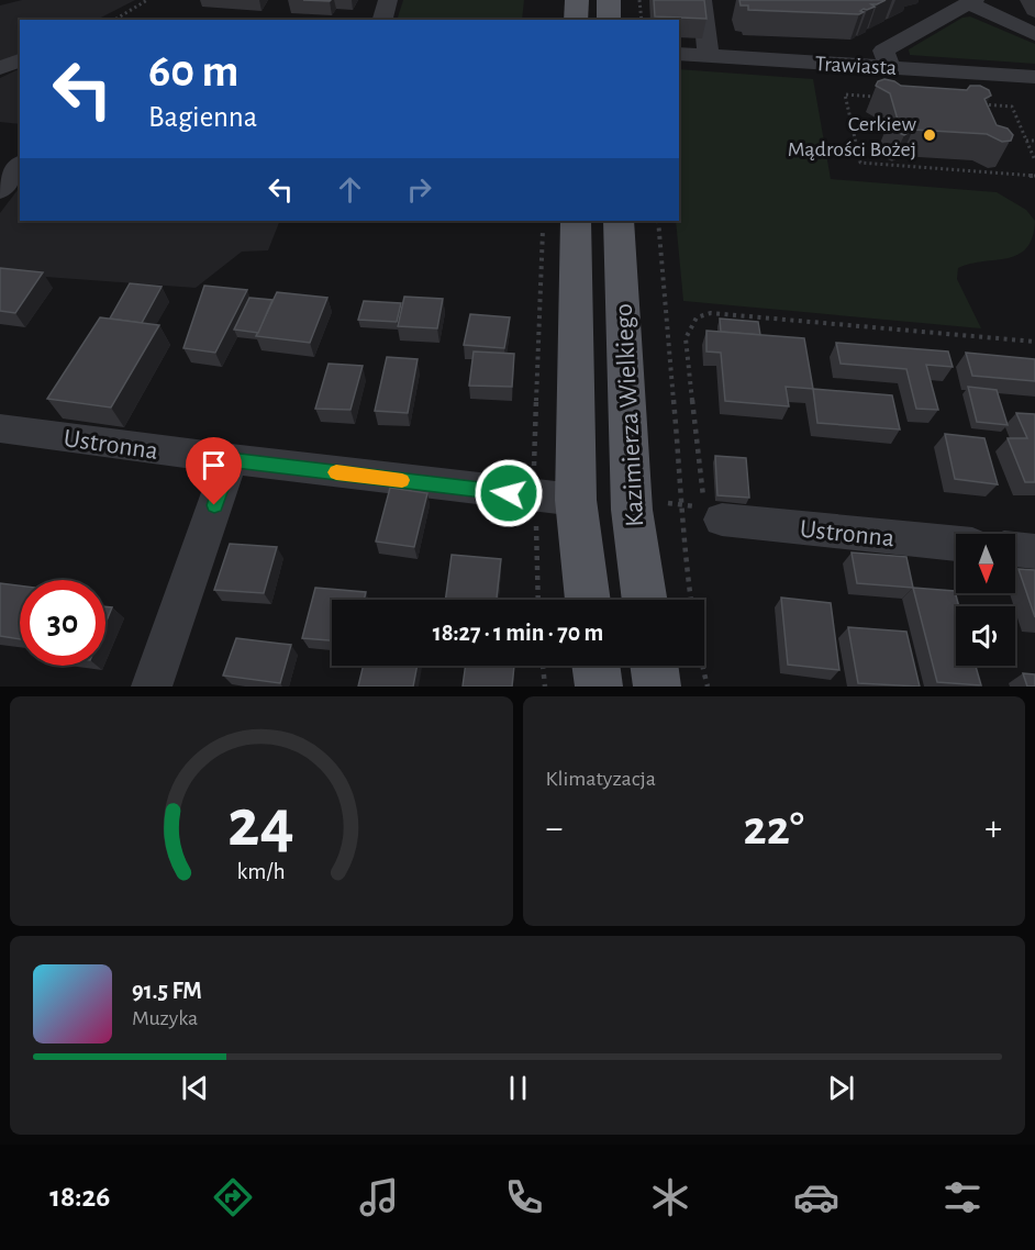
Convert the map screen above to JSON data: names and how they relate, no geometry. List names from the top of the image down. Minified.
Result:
{"streets":{"main road":["Kazimierza Wielkiego"],"street":["Trawiasta","Ustronna"]},"crossings":[["Kazimierza Wielkiego","Ustronna"]],"places":["Cerkiew Mądrości Bożej"],"north":"bottom","page":{"turn":["60 m","Bagienna"],"limit":"30","trip":"18:27 · 1 min · 70 m","tile":"Klimatyzacja","heat":["−","22°","+"],"song":["91.5 FM","Muzyka"],"tabs":"18:26","gauge":["24","km/h"]}}
